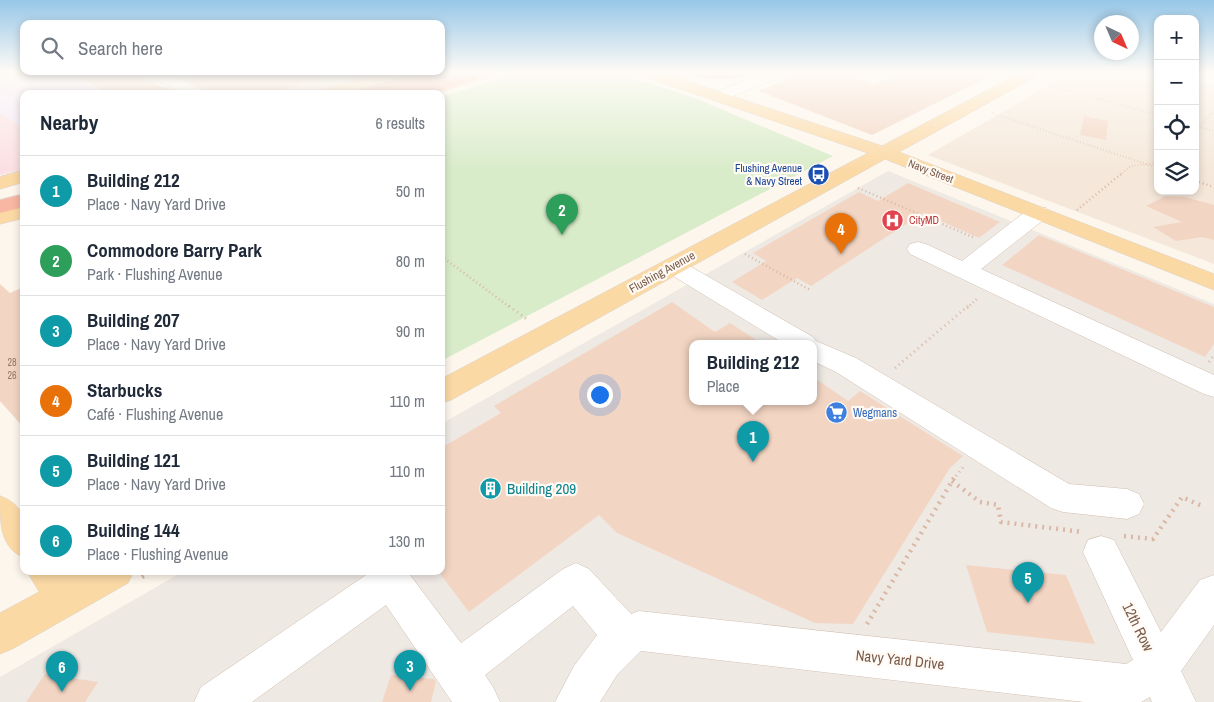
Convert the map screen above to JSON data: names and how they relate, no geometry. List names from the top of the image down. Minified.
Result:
{"streets":{"main road":["Navy Street","Flushing Avenue"],"street":["12th Row","Navy Yard Drive"]},"crossings":[["Navy Street","Flushing Avenue"],["12th Row","Navy Yard Drive"]],"places":{"bus stop":["Flushing Avenue & Navy Street"],"hospital":["CityMD"],"supermarket":["Wegmans"],"building":["Building 209"]},"house_numbers":["28","26"],"north":"bottom right","page":{"map_buttons":["+","−"],"search":"Search here","heading":["Nearby","6 results"],"list":[{"mark":"1","name":"Building 212","note":"Place · Navy Yard Drive","value":"50 m"},{"mark":"2","name":"Commodore Barry Park","note":"Park · Flushing Avenue","value":"80 m"},{"mark":"3","name":"Building 207","note":"Place · Navy Yard Drive","value":"90 m"},{"mark":"4","name":"Starbucks","note":"Café · Flushing Avenue","value":"110 m"},{"mark":"5","name":"Building 121","note":"Place · Navy Yard Drive","value":"110 m"},{"mark":"6","name":"Building 144","note":"Place · Flushing Avenue","value":"130 m"}],"pins":["2","4","1","5","3","6"],"popup":["Building 212","Place"]}}
